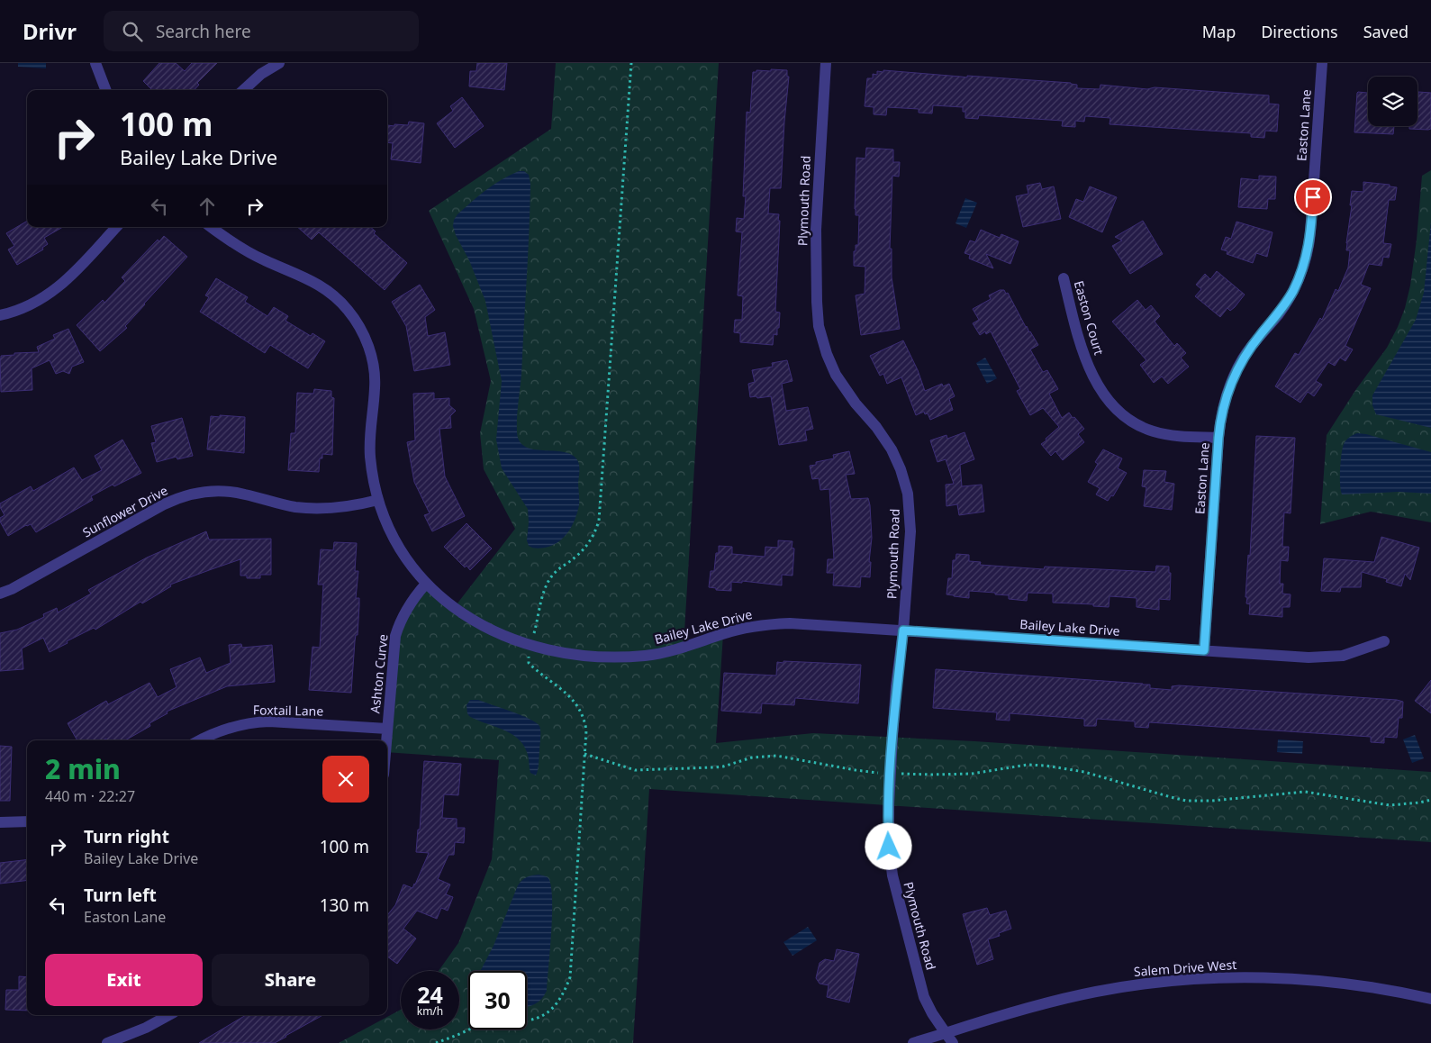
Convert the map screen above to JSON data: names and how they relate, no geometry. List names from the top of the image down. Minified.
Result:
{"streets":{"street":["Easton Lane","Plymouth Road","Easton Court","Sunflower Drive","Bailey Lake Drive","Ashton Curve","Foxtail Lane","Salem Drive West"]},"crossings":[["Easton Lane","Easton Court"],["Easton Lane","Bailey Lake Drive"],["Plymouth Road","Bailey Lake Drive"],["Plymouth Road","Salem Drive West"],["Sunflower Drive","Bailey Lake Drive"],["Bailey Lake Drive","Ashton Curve"],["Ashton Curve","Foxtail Lane"]],"page":{"header":"Drivr","search":"Search here","nav":["Map","Directions","Saved"],"turn":["100 m","Bailey Lake Drive"],"heading":["2 min","440 m · 22:27"],"list":[{"name":"Turn right","note":"Bailey Lake Drive","value":"100 m"},{"name":"Turn left","note":"Easton Lane","value":"130 m"}],"buttons":["Exit","Share"],"speed":"24 km/h","limit":"30"}}
